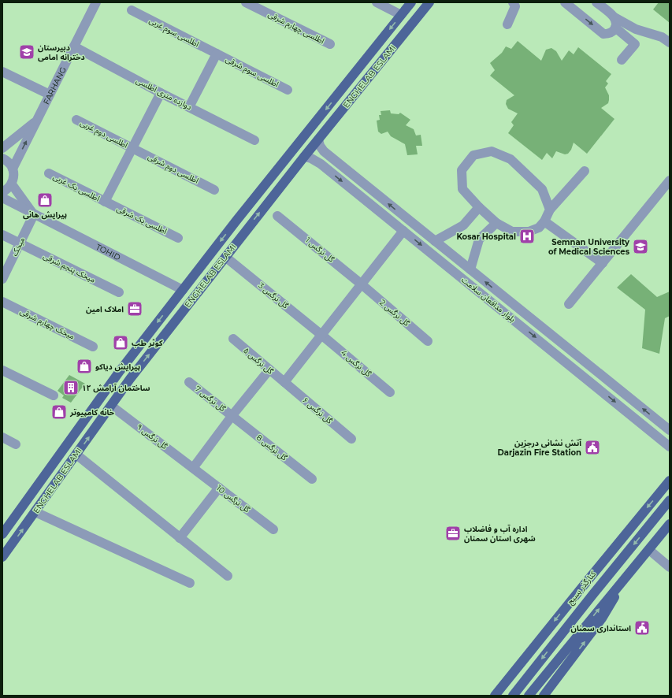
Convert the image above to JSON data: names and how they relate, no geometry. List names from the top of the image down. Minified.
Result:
{"streets":{"main road":["ENGHELAB ESLAMI","کنارگذر بسیج"],"street":["اطلسی چهارم شرقی","اطلسی سوم غربی","اطلسی سوم شرقی","FARHANG","دوازده متری اطلسی","اطلسی دوم غربی","اطلسی دوم شرقی","اطلسی یک غربی","اطلسی یک شرقی","میخک","گل نرگس 1","TOHID","میخک پنجم شرقی","گل نرگس 3","بلوار مدافعان سلامت","گل نرگس 2","میخک چهارم شرقی","گل نرگس ۵","گل نرگس 4","گل نرگس 7","گل نرگس ۶","گل نرگس ۹","گل نرگس 8","گل نرگس 10"]},"crossings":[["اطلسی سوم غربی","اطلسی سوم شرقی"],["ENGHELAB ESLAMI","TOHID"],["ENGHELAB ESLAMI","گل نرگس 3"],["ENGHELAB ESLAMI","بلوار مدافعان سلامت"],["ENGHELAB ESLAMI","گل نرگس ۹"],["FARHANG","دوازده متری اطلسی"],["اطلسی دوم غربی","اطلسی دوم شرقی"],["اطلسی یک غربی","اطلسی یک شرقی"],["میخک","TOHID"],["میخک","میخک پنجم شرقی"],["گل نرگس 1","گل نرگس 2"],["گل نرگس 3","گل نرگس 4"],["گل نرگس ۵","گل نرگس ۶"],["گل نرگس 7","گل نرگس 8"],["گل نرگس ۹","گل نرگس 10"]],"places":{"school or university":["دبیرستان دخترانه امامی","Semnan University of Medical Sciences"],"shop":["پیرایش هانی","کوثر طب","پیرایش دیاکو","خانه کامپیوتر"],"hospital":["Kosar Hospital"],"office":["املاک امین","اداره آب و فاضلاب شهری استان سمنان"],"building":["ساختمان آرامش ۱۲"],"public building":["آتش نشانی درجزین Darjazin Fire Station","استانداری سمنان"]}}
